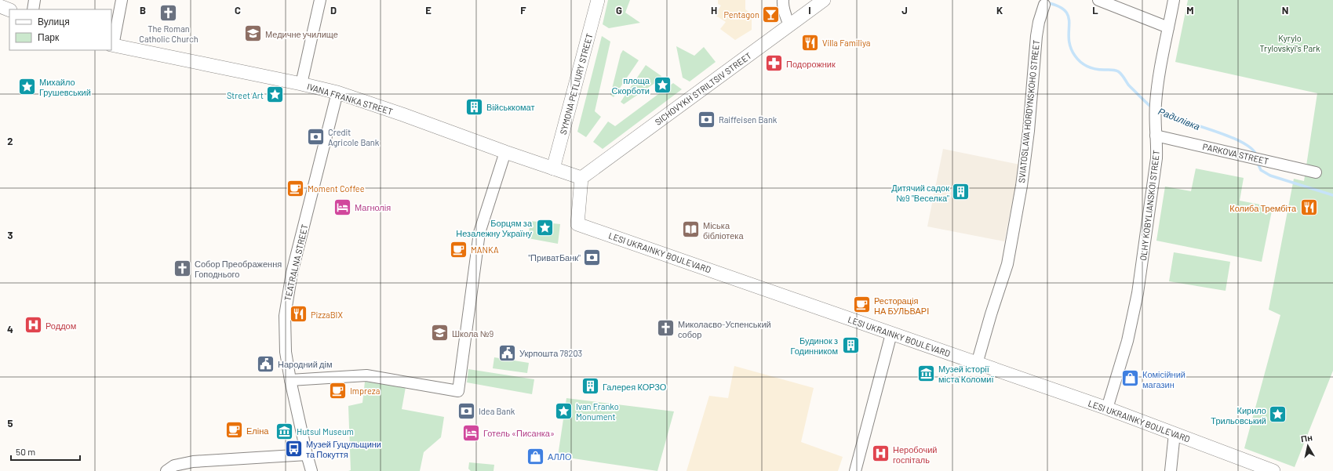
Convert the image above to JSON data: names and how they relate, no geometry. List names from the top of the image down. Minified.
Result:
{"streets":{"street":["SYMONA PETLIURY STREET","SICHOVYKH STRILTSIV STREET","IVANA FRANKA STREET","SVIATOSLAVA HORDYNSKOHO STREET","PARKOVA STREET","OLHY KOBYLIANSKOI STREET","LESI UKRAINKY BOULEVARD","TEATRALNA STREET"]},"crossings":[["SYMONA PETLIURY STREET","IVANA FRANKA STREET"],["SICHOVYKH STRILTSIV STREET","IVANA FRANKA STREET"],["SICHOVYKH STRILTSIV STREET","LESI UKRAINKY BOULEVARD"],["IVANA FRANKA STREET","LESI UKRAINKY BOULEVARD"],["IVANA FRANKA STREET","TEATRALNA STREET"],["SVIATOSLAVA HORDYNSKOHO STREET","LESI UKRAINKY BOULEVARD"],["PARKOVA STREET","OLHY KOBYLIANSKOI STREET"],["OLHY KOBYLIANSKOI STREET","LESI UKRAINKY BOULEVARD"]],"water":["Радилівка"],"parks":["Kyrylo Trylovskyi's Park"],"places":{"church":["The Roman Catholic Church","Собор Преображення Гоподнього","Миколаєво-Успенський собор"],"bar":["Pentagon"],"school or university":["Медичне училище","Школа №9"],"restaurant":["Villa Familiya","Колиба Трембіта","PizzaBIX"],"pharmacy":["Подорожник"],"place":["площа Скорботи","Михайло Грушевський","Street Art","Борцям за Незалежну Україну","Ivan Franko Monument","Кирило Трильовський"],"building":["Військкомат","Дитячий садок №9 \"Веселка\"","Будинок з Годинником","Галерея КОРЗО"],"bank":["Raiffeisen Bank","Credit Agricole Bank","\"ПриватБанк\"","Idea Bank"],"cafe":["Moment Coffee","MANKA","Ресторація НА БУЛЬВАРІ","Impreza","Еліна"],"hotel":["Магнолія","Готель «Писанка»"],"library":["Міська бібліотека"],"hospital":["Роддом","Неробочий госпіталь"],"public building":["Укрпошта 78203","Народний дім"],"museum":["Музей історії міста Коломиї","Hutsul Museum"],"shop":["Комісійний магазин","АЛЛО"],"bus stop":["Музей Гуцульщини та Покуття"]},"legend":["Вулиця","Парк"],"scale_bar":"50 m","north":"top","grid":{"columns":["B","C","D","E","F","G","H","I","J","K","L","M","N"],"rows":["2","3","4","5"]}}
